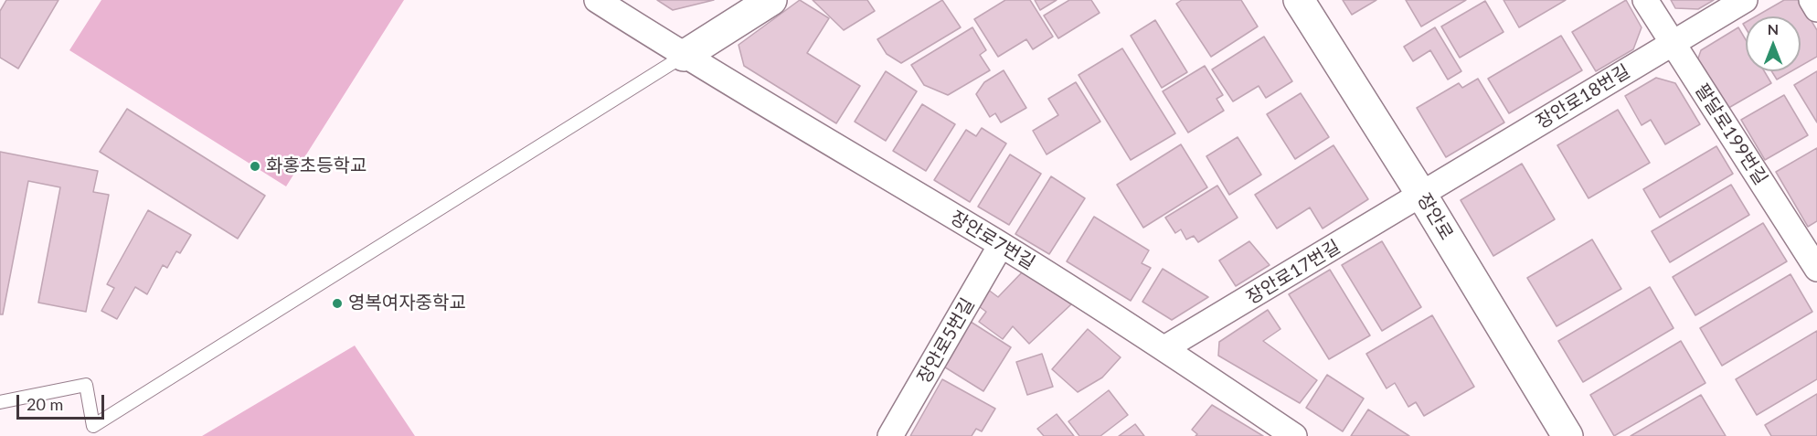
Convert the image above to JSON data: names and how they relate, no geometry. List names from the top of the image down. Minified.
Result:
{"streets":{"main road":["장안로"],"street":["장안로18번길","팔달로199번길","장안로7번길","장안로17번길","장안로5번길"]},"crossings":[["장안로18번길","팔달로199번길"],["장안로18번길","장안로"],["장안로18번길","장안로17번길"],["장안로","장안로17번길"],["장안로7번길","장안로17번길"],["장안로7번길","장안로5번길"]],"places":["화홍초등학교","영복여자중학교"],"scale_bar":"20 m","north":"top"}
